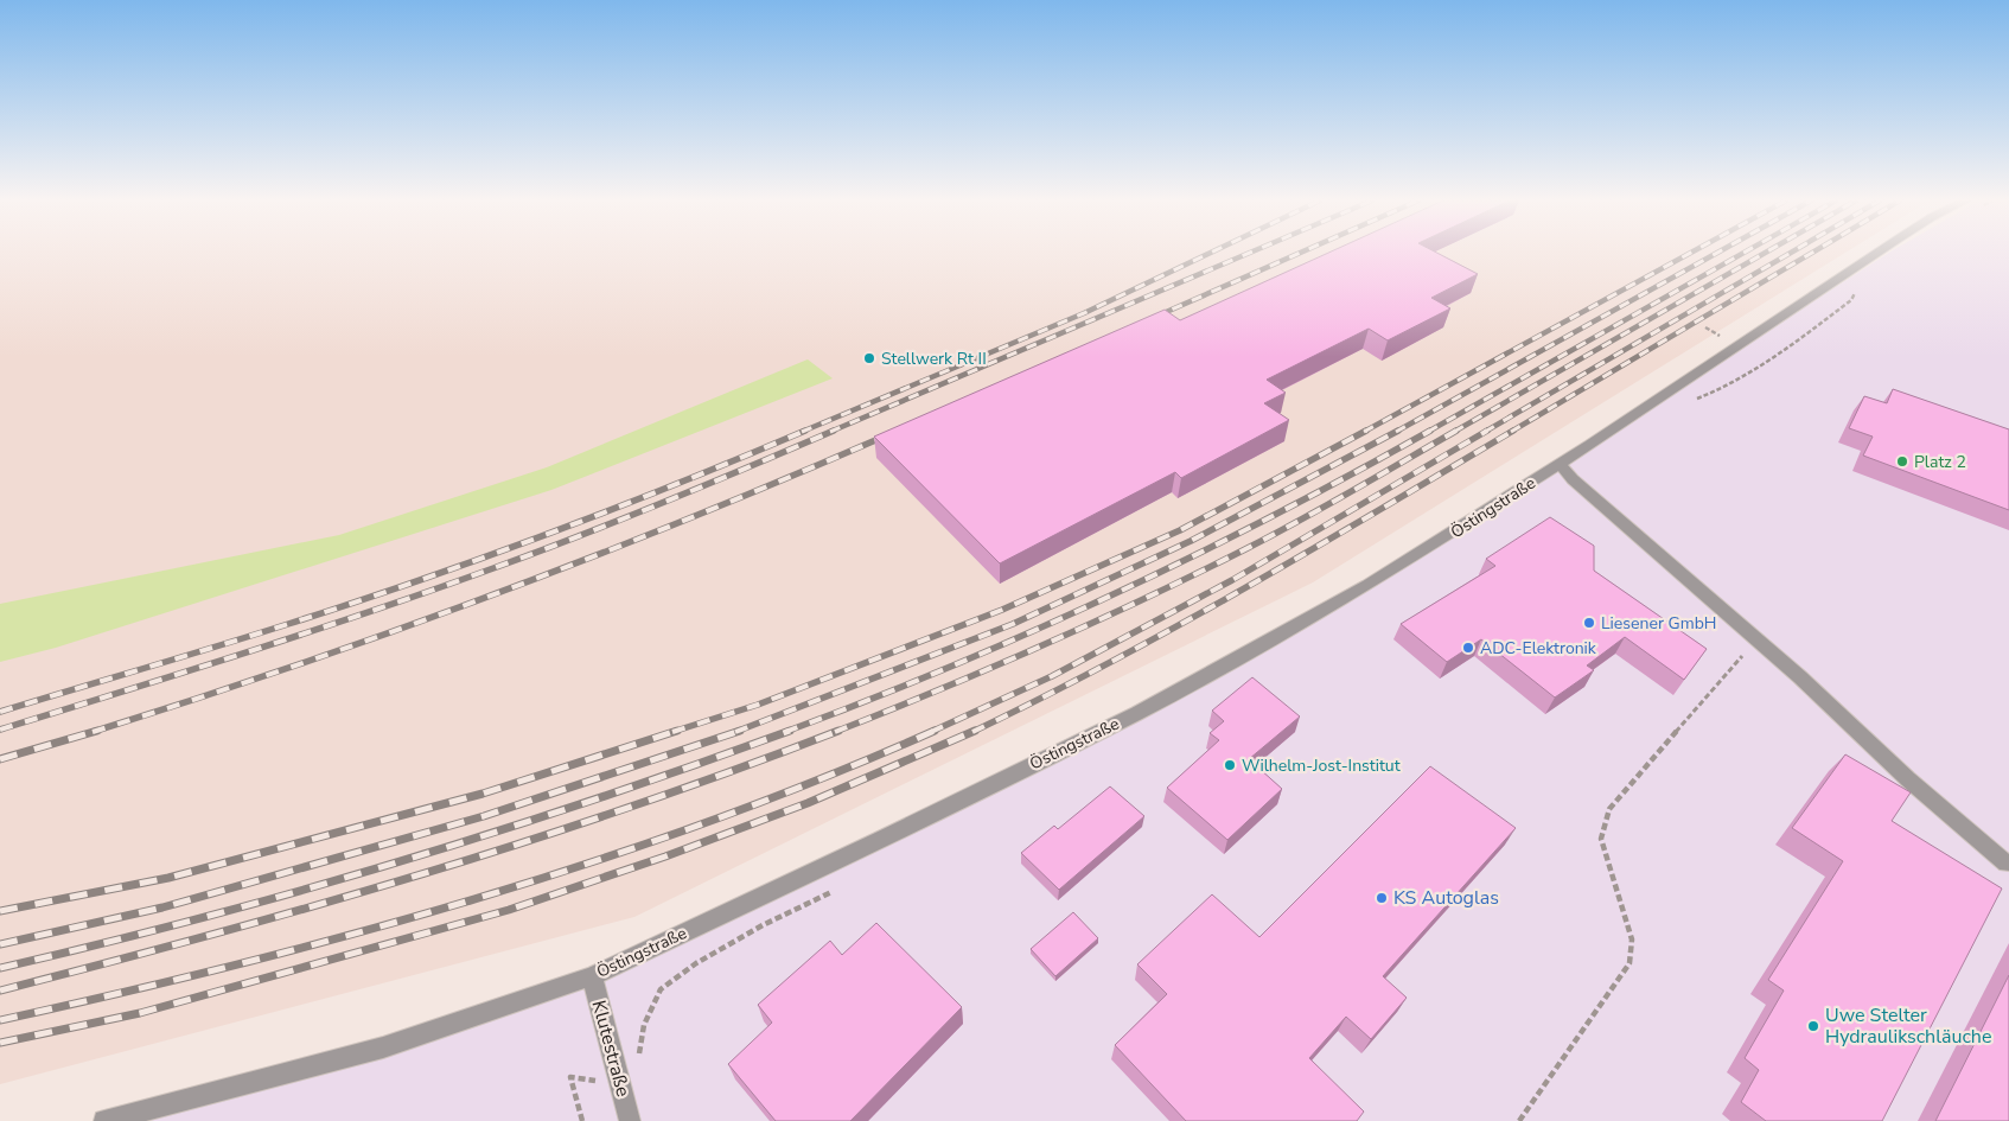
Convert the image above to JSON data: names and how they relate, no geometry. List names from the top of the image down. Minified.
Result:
{"streets":{"street":["Östingstraße","Klutestraße"]},"crossings":[["Östingstraße","Klutestraße"]],"places":["Stellwerk Rt II","Platz 2","Liesener GmbH","ADC-Elektronik","Wilhelm-Jost-Institut","KS Autoglas","Uwe Stelter Hydraulikschläuche"]}
